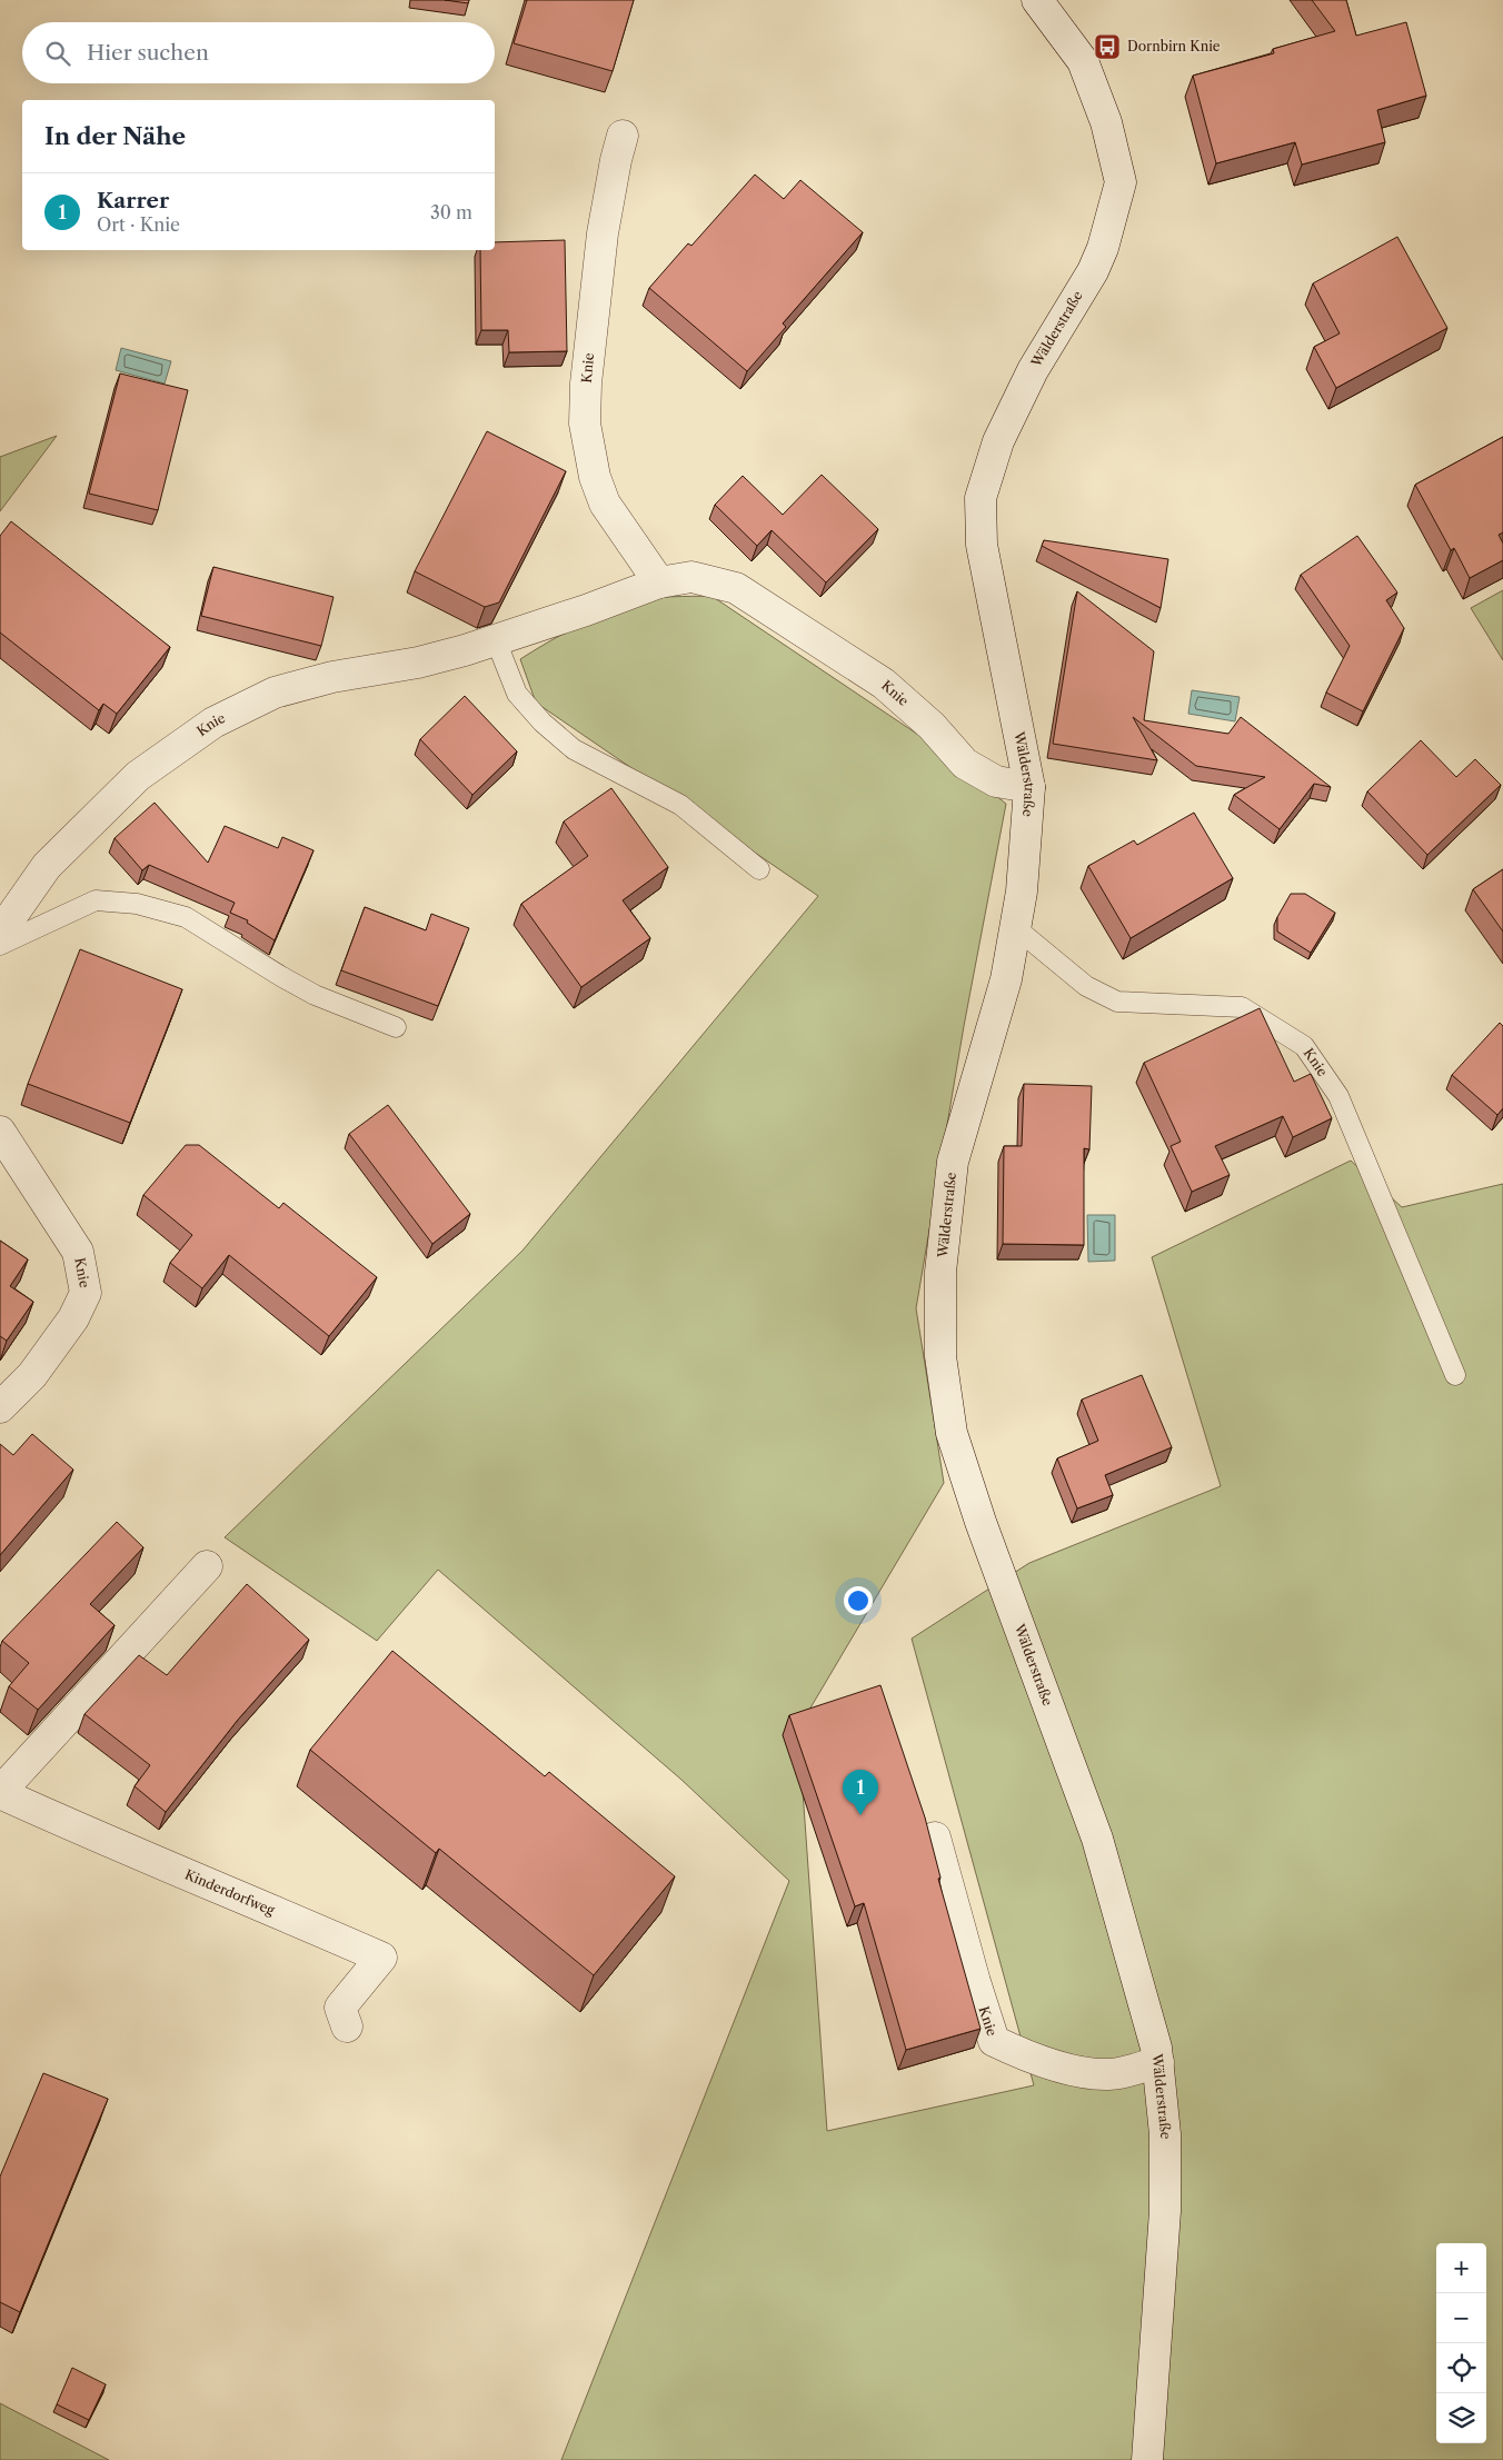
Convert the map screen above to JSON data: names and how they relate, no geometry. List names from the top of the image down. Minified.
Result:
{"streets":{"street":["Wälderstraße","Knie","Kinderdorfweg"]},"crossings":[["Wälderstraße","Knie"]],"places":{"bus stop":["Dornbirn Knie"]},"page":{"search":"Hier suchen","heading":"In der Nähe","list":[{"mark":"1","name":"Karrer","note":"Ort · Knie","value":"30 m"}],"pins":"1","map_buttons":["+","−"]}}
